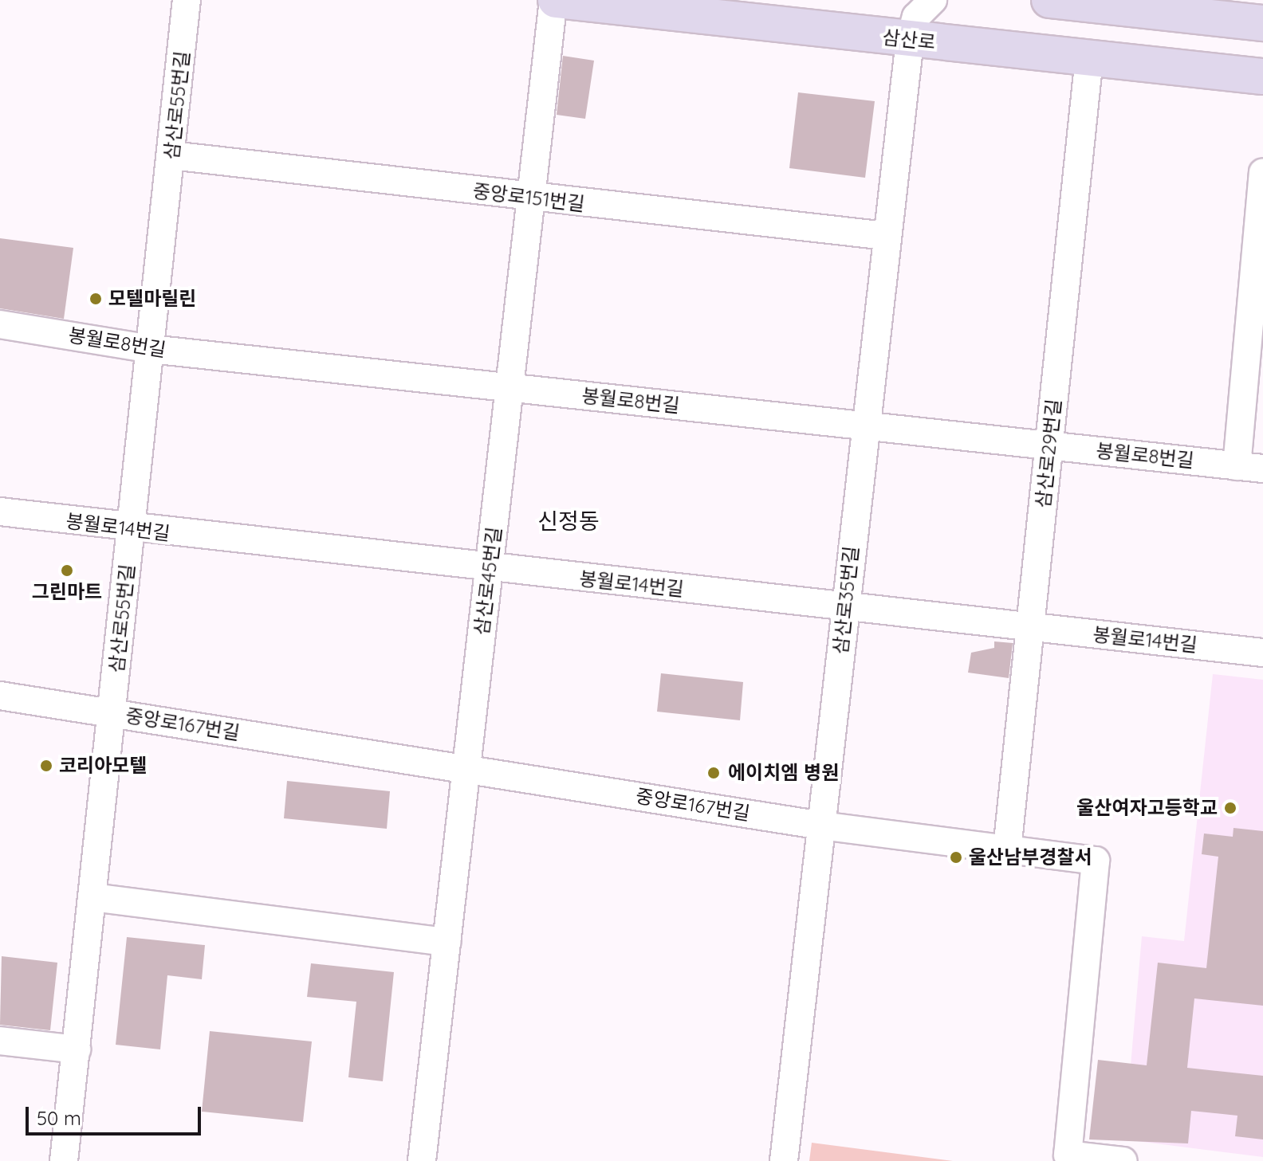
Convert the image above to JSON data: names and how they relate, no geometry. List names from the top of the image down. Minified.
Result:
{"streets":{"main road":["삼산로"],"street":["삼산로55번길","중앙로151번길","봉월로8번길","삼산로29번길","봉월로14번길","삼산로45번길","삼산로35번길","중앙로167번길"]},"crossings":[["삼산로","삼산로29번길"],["삼산로","삼산로45번길"],["삼산로","삼산로35번길"],["삼산로55번길","중앙로151번길"],["삼산로55번길","봉월로8번길"],["삼산로55번길","봉월로14번길"],["삼산로55번길","중앙로167번길"],["중앙로151번길","삼산로45번길"],["중앙로151번길","삼산로35번길"],["봉월로8번길","삼산로29번길"],["봉월로8번길","삼산로45번길"],["봉월로8번길","삼산로35번길"],["삼산로29번길","봉월로14번길"],["삼산로29번길","중앙로167번길"],["봉월로14번길","삼산로45번길"],["봉월로14번길","삼산로35번길"],["삼산로45번길","중앙로167번길"],["삼산로35번길","중앙로167번길"]],"districts":["신정동"],"places":["모텔마릴린","그린마트","코리아모텔","에이치엠 병원","울산여자고등학교","울산남부경찰서"],"scale_bar":"50 m"}
